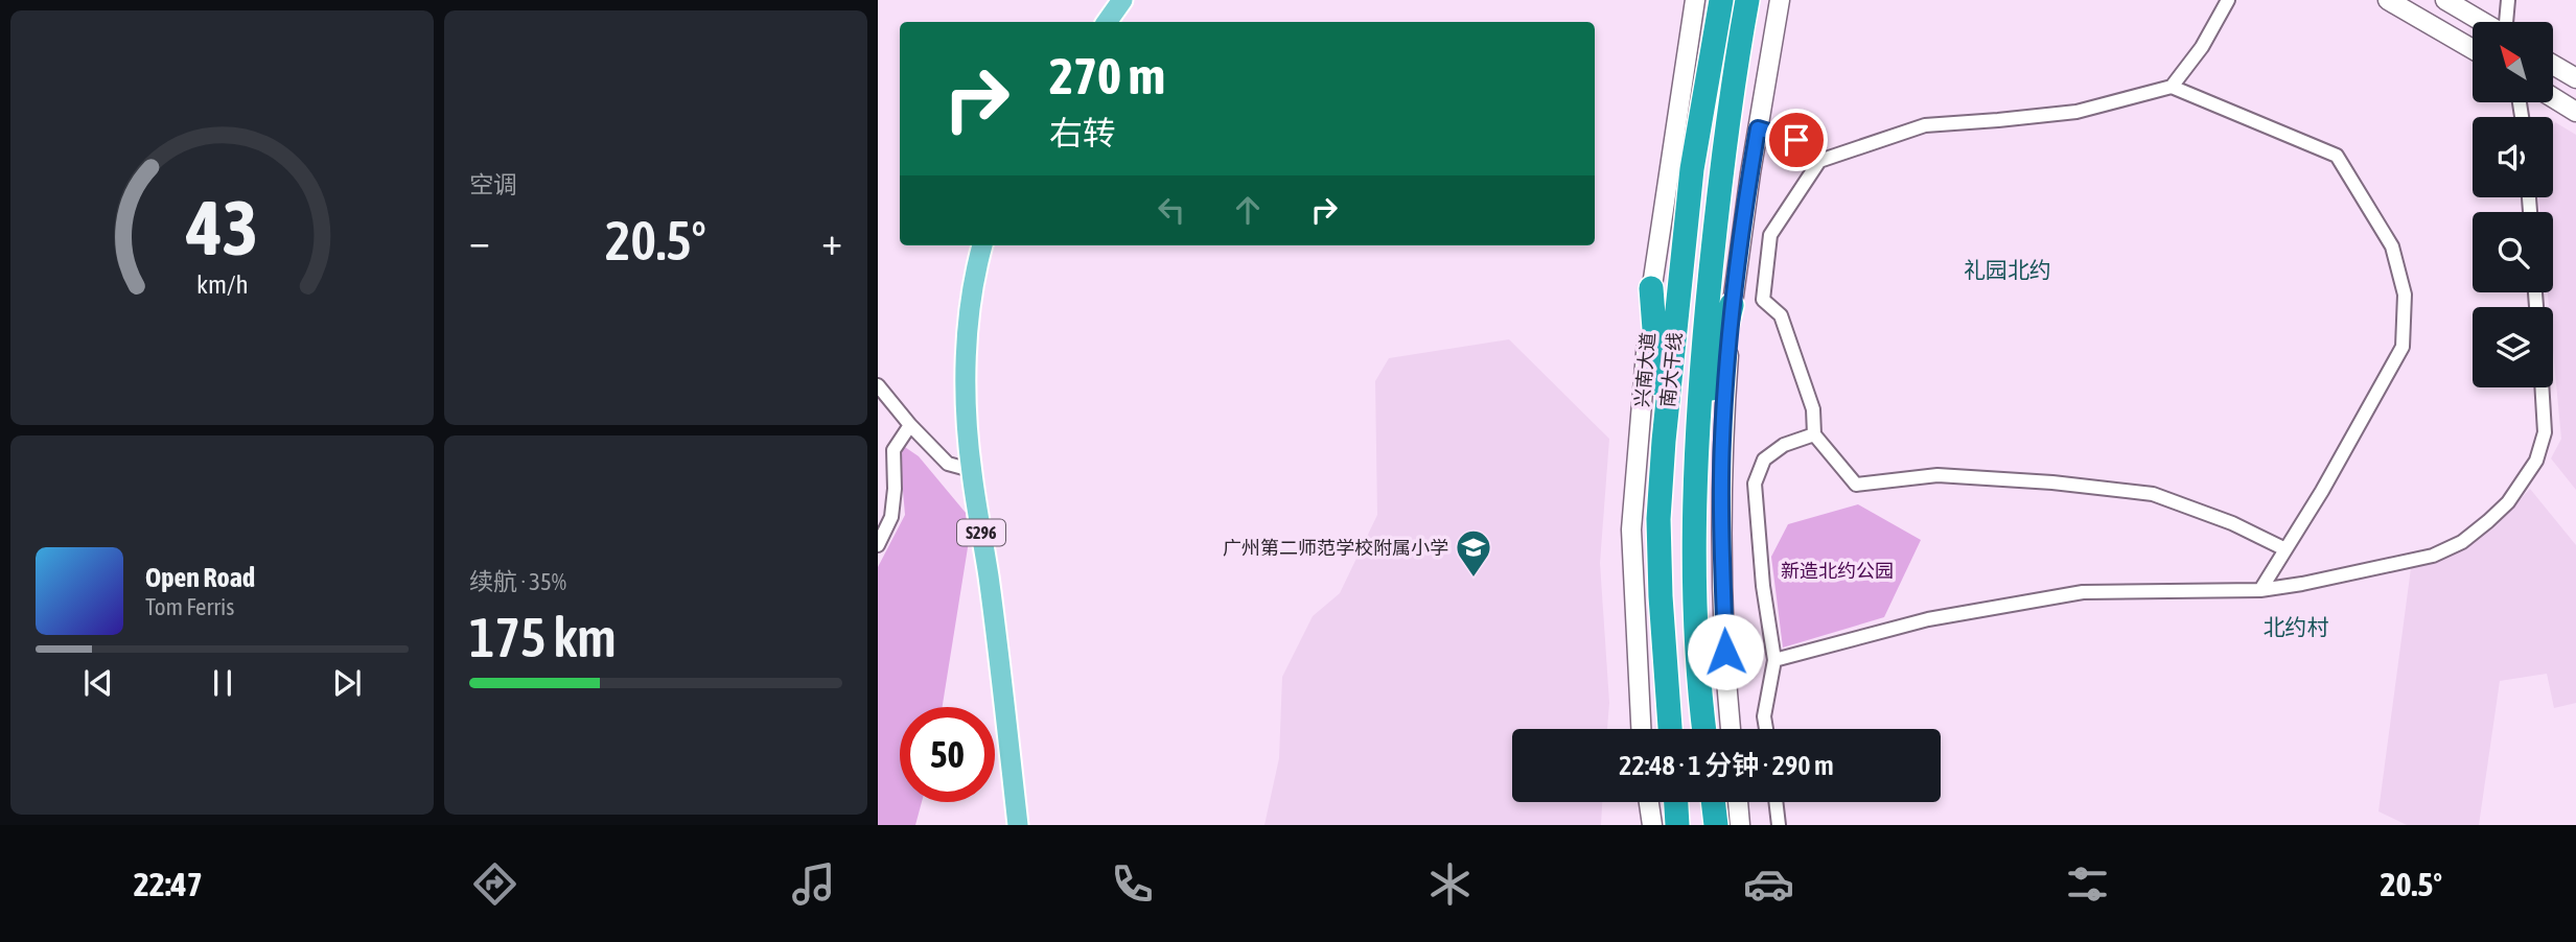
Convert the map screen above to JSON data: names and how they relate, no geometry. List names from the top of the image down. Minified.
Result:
{"streets":{"highway":["南大干线"],"main road":["兴南大道","S296"]},"districts":["礼园北约","北约村"],"parks":["新造北约公园"],"places":{"school or university":["广州第二师范学校附属小学"]},"north":"top left","page":{"tile":["空调",["续航 · 35%","175 km"]],"turn":["270 m","右转"],"heat":["−","20.5°","+"],"song":["Open Road","Tom Ferris"],"limit":"50","trip":"22:48 · 1 分钟 · 290 m","tabs":["22:47","20.5°"],"gauge":["43","km/h"]}}
